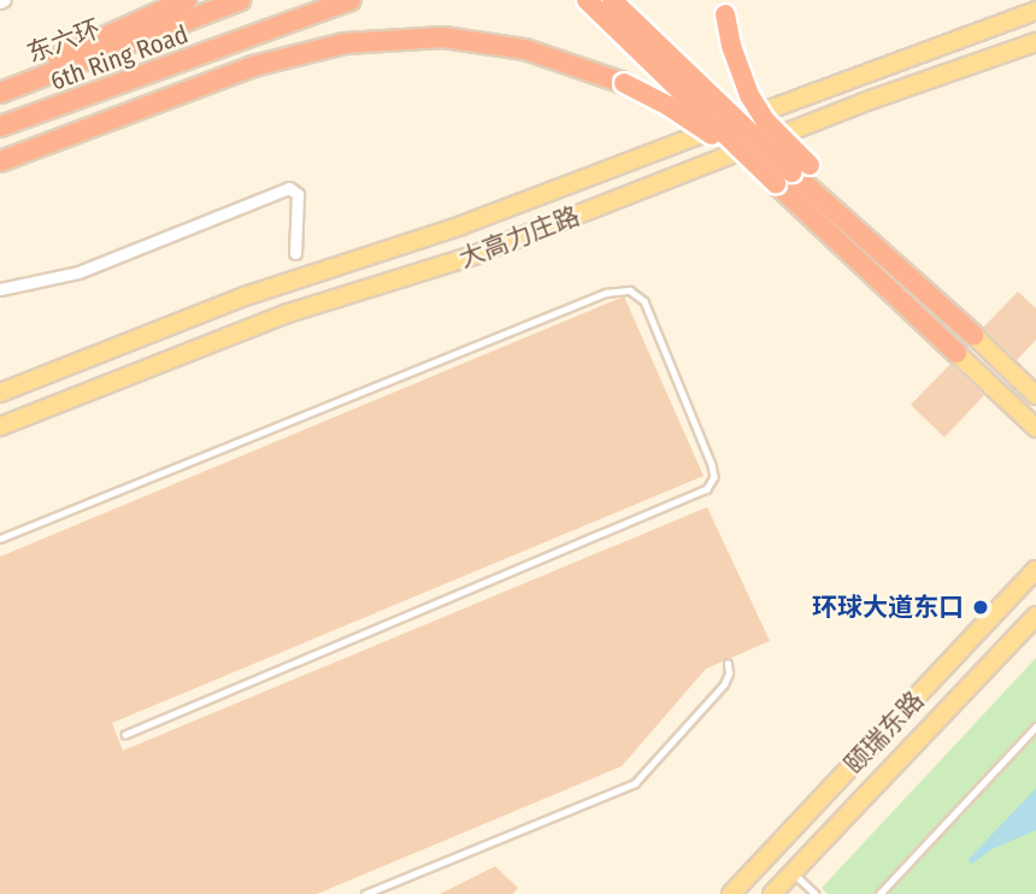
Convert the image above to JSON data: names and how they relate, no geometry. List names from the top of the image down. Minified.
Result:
{"streets":{"highway":["东六环","6th Ring Road"],"main road":["大高力庄路","颐瑞东路"]},"places":["环球大道东口"]}
